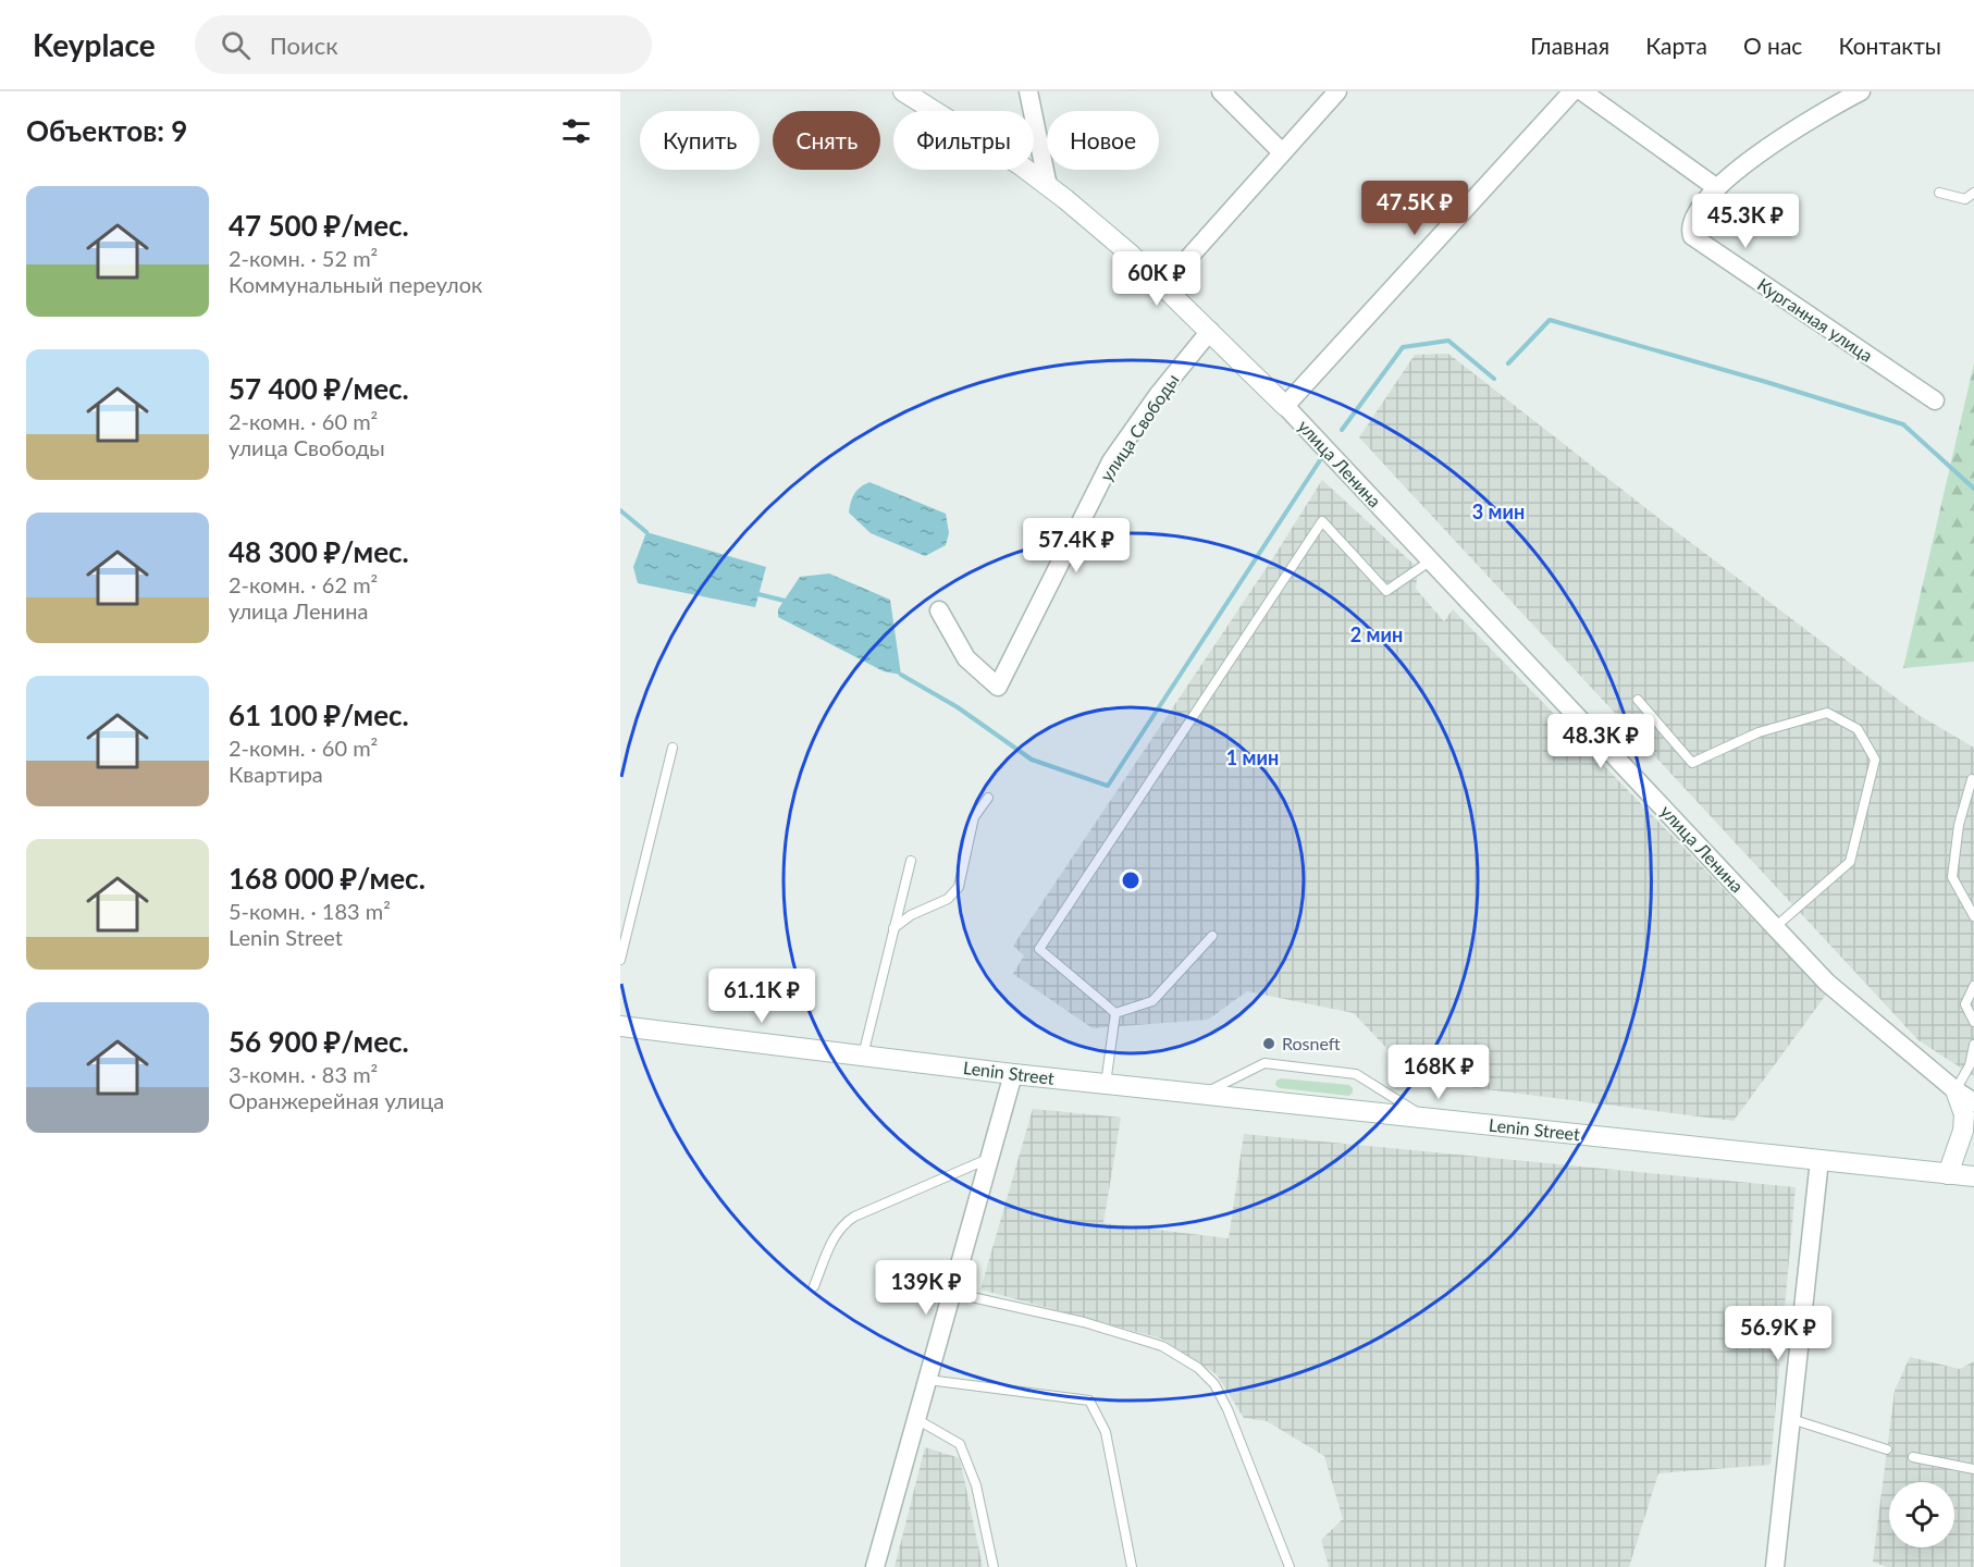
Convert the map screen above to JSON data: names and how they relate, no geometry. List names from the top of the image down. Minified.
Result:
{"streets":{"main road":["Lenin Street"],"street":["Курганная улица","улица Свободы","улица Ленина"]},"places":["Rosneft"],"page":{"header":"Keyplace","search":"Поиск","nav":["Главная","Карта","О нас","Контакты"],"heading":"Объектов: 9","chip":["Купить","Снять","Фильтры","Новое"],"list":[{"name":"47 500 ₽/мес.","note":"2-комн. · 52 m² · Коммунальный переулок"},{"name":"57 400 ₽/мес.","note":"2-комн. · 60 m² · улица Свободы"},{"name":"48 300 ₽/мес.","note":"2-комн. · 62 m² · улица Ленина"},{"name":"61 100 ₽/мес.","note":"2-комн. · 60 m² · Квартира"},{"name":"168 000 ₽/мес.","note":"5-комн. · 183 m² · Lenin Street"},{"name":"56 900 ₽/мес.","note":"3-комн. · 83 m² · Оранжерейная улица"}],"price":["47.5K ₽","45.3K ₽","60K ₽","57.4K ₽","48.3K ₽","61.1K ₽","168K ₽","139K ₽","56.9K ₽"]},"rings":["3 мин","2 мин","1 мин"]}
